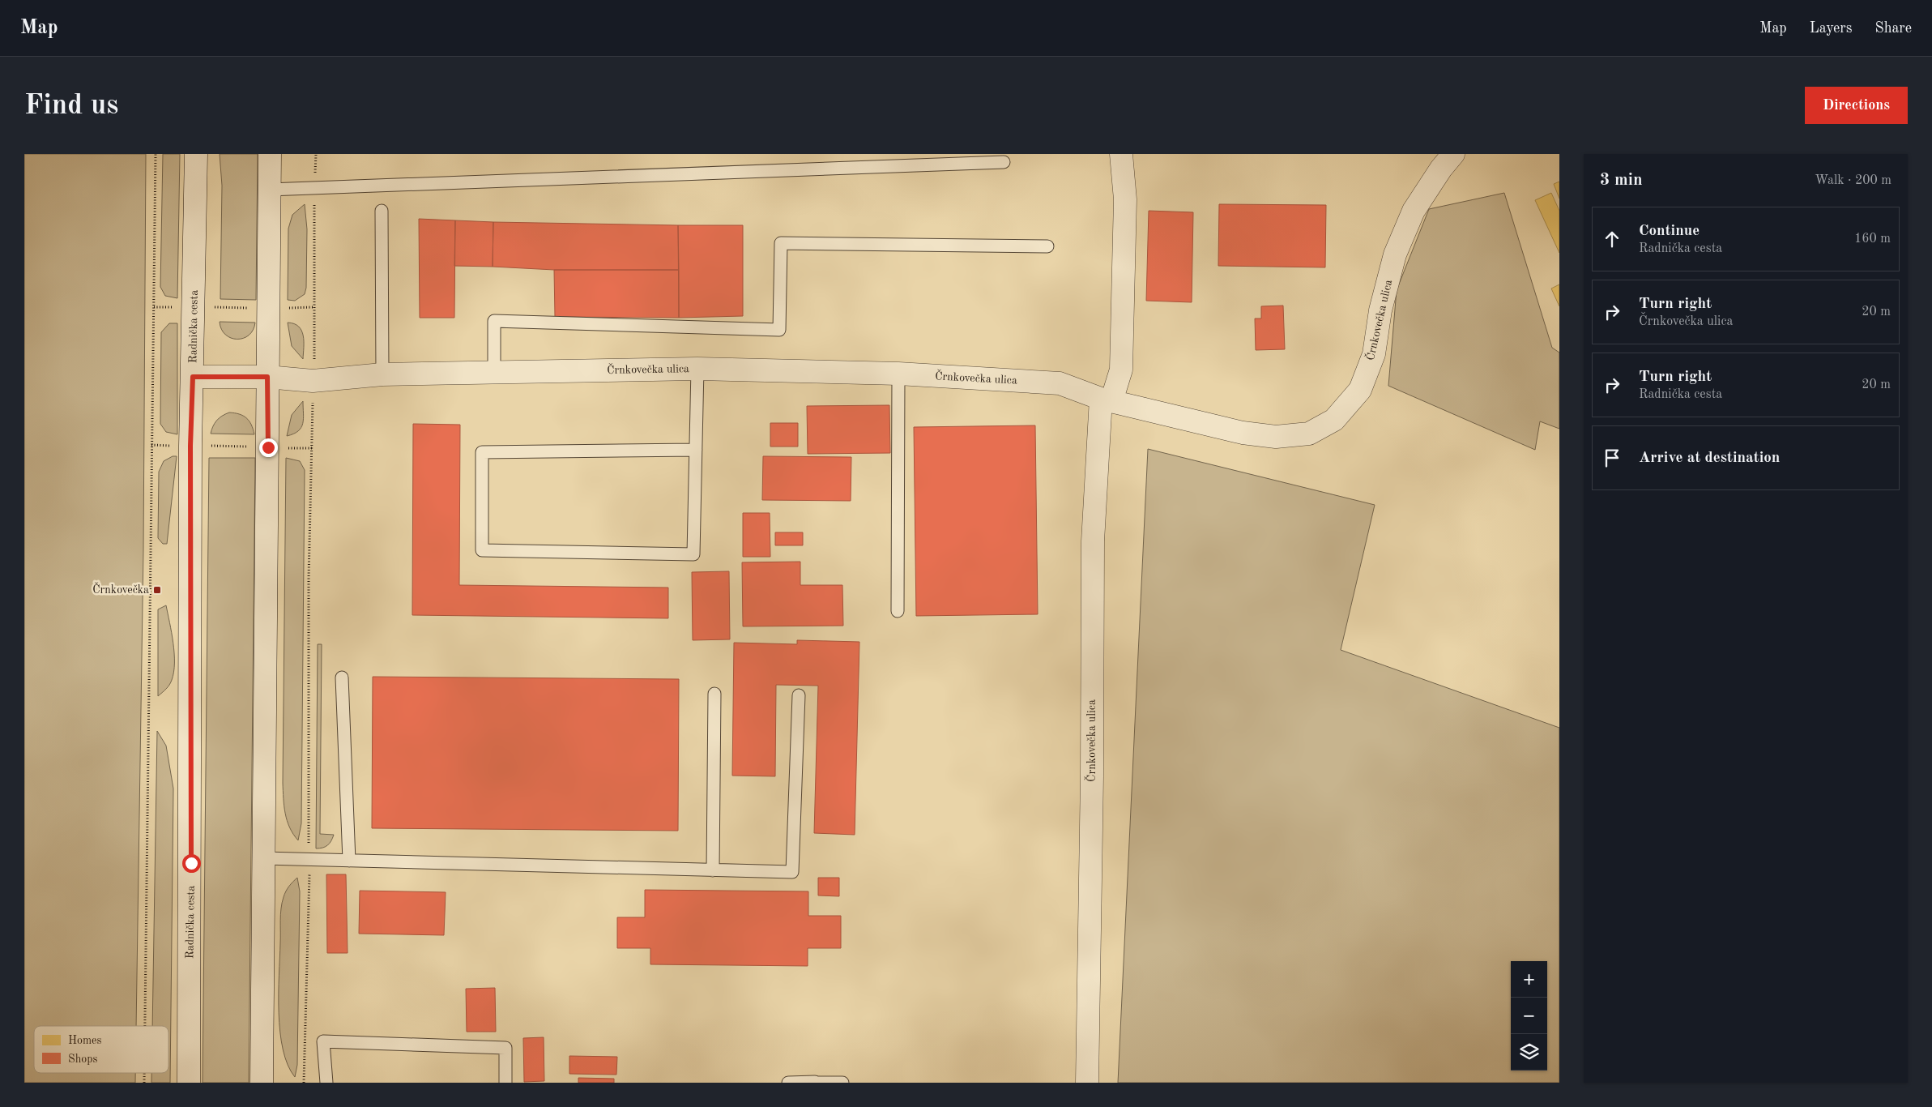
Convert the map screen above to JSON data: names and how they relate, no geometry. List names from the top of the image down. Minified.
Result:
{"streets":{"street":["Črnkovečka ulica","Radnička cesta"]},"crossings":[["Črnkovečka ulica","Radnička cesta"]],"places":{"transit":["Črnkovečka"]},"legend":["Homes","Shops"],"page":{"header":"Map","nav":["Map","Layers","Share"],"buttons":"Directions","title":"Find us","heading":["3 min","Walk · 200 m"],"list":[["Continue","Radnička cesta","160 m"],["Turn right","Črnkovečka ulica","20 m"],["Turn right","Radnička cesta","20 m"],"Arrive at destination"],"map_buttons":["+","−"]}}
